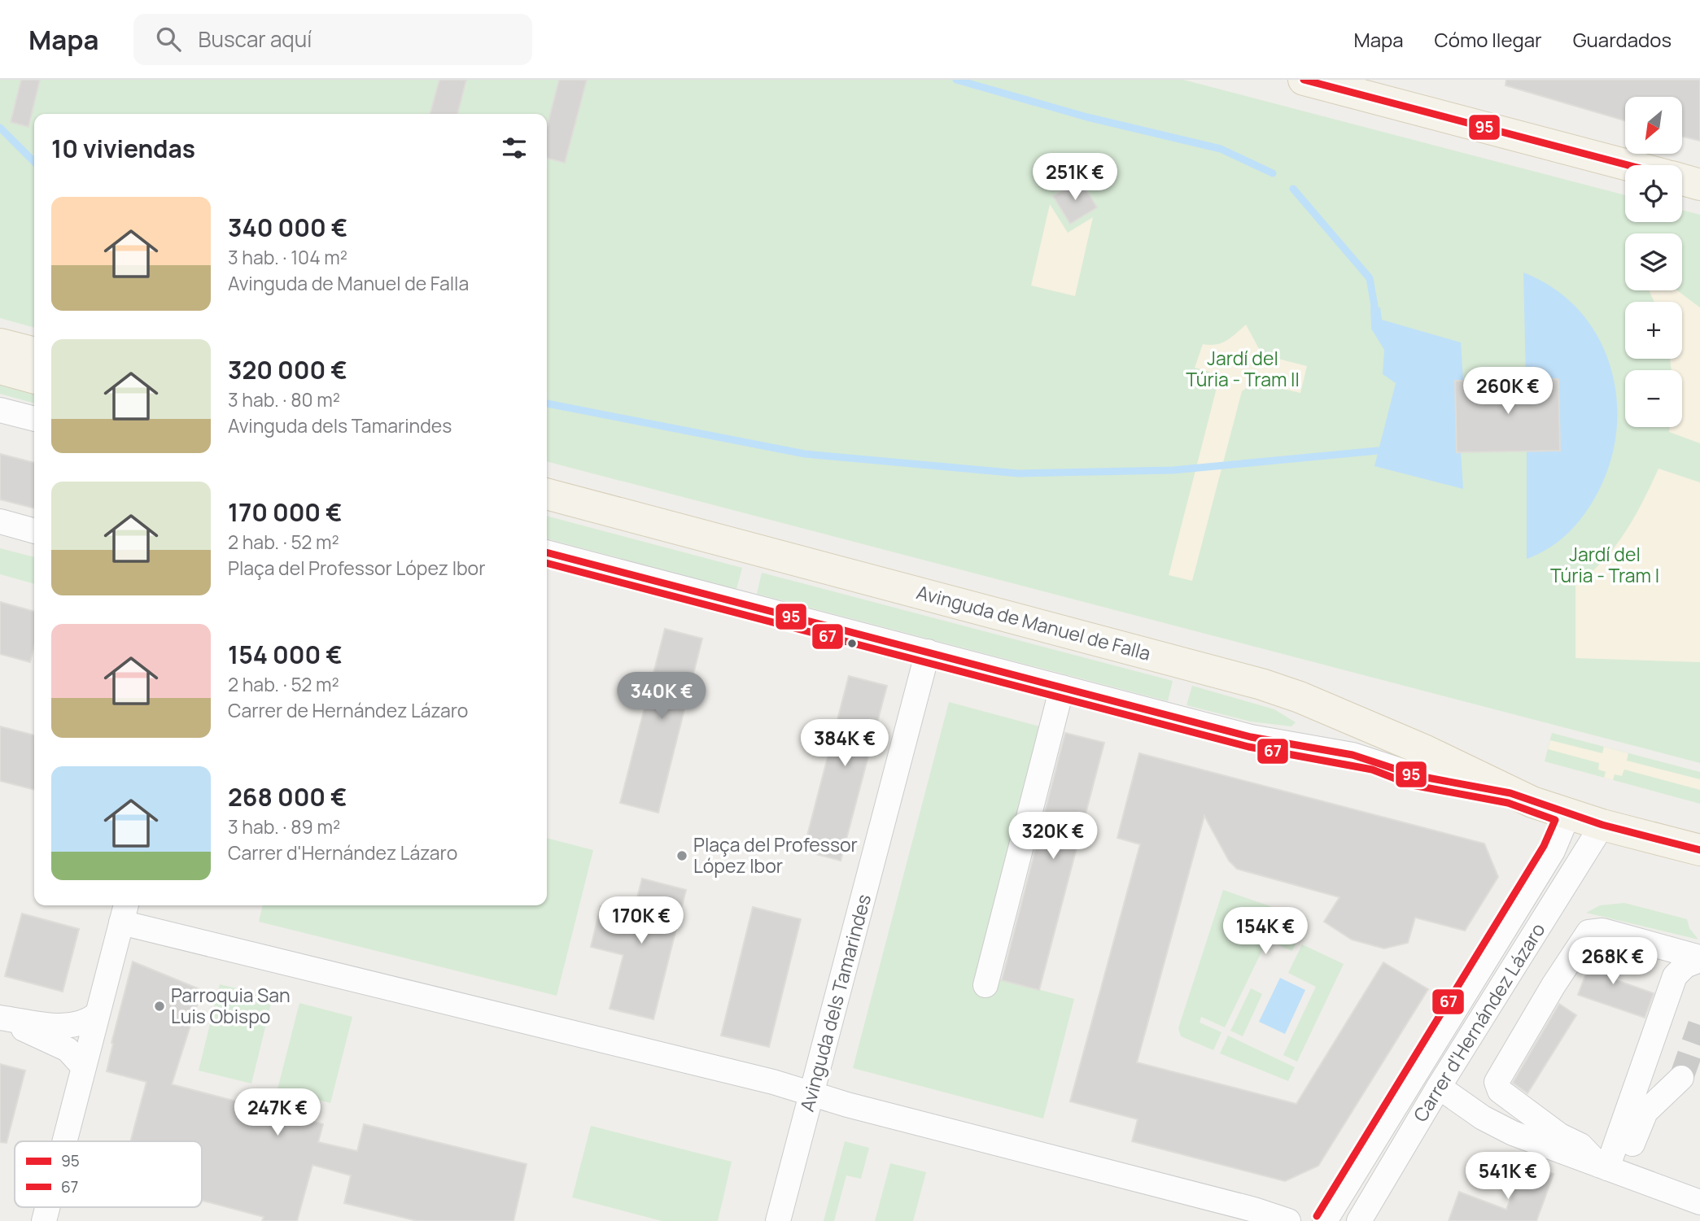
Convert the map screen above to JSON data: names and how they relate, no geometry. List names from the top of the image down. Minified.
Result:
{"streets":{"main road":["Avinguda de Manuel de Falla"],"street":["Avinguda dels Tamarindes","Carrer d'Hernández Lázaro"]},"crossings":[["Avinguda de Manuel de Falla","Avinguda dels Tamarindes"],["Avinguda de Manuel de Falla","Carrer d'Hernández Lázaro"]],"parks":["Jardí del Túria - Tram II","Jardí del Túria - Tram I"],"places":["Plaça del Professor López Ibor","Parroquia San Luis Obispo"],"lines":["transit line 95","transit line 67"],"legend":["95","67"],"north":"bottom left","page":{"header":"Mapa","search":"Buscar aquí","nav":["Mapa","Cómo llegar","Guardados"],"map_buttons":["+","−"],"heading":"10 viviendas","price":["251K €","260K €","340K €","384K €","320K €","170K €","154K €","268K €","247K €","541K €"],"list":[{"name":"340 000 €","note":"3 hab. · 104 m² · Avinguda de Manuel de Falla"},{"name":"320 000 €","note":"3 hab. · 80 m² · Avinguda dels Tamarindes"},{"name":"170 000 €","note":"2 hab. · 52 m² · Plaça del Professor López Ibor"},{"name":"154 000 €","note":"2 hab. · 52 m² · Carrer de Hernández Lázaro"},{"name":"268 000 €","note":"3 hab. · 89 m² · Carrer d'Hernández Lázaro"}]}}
